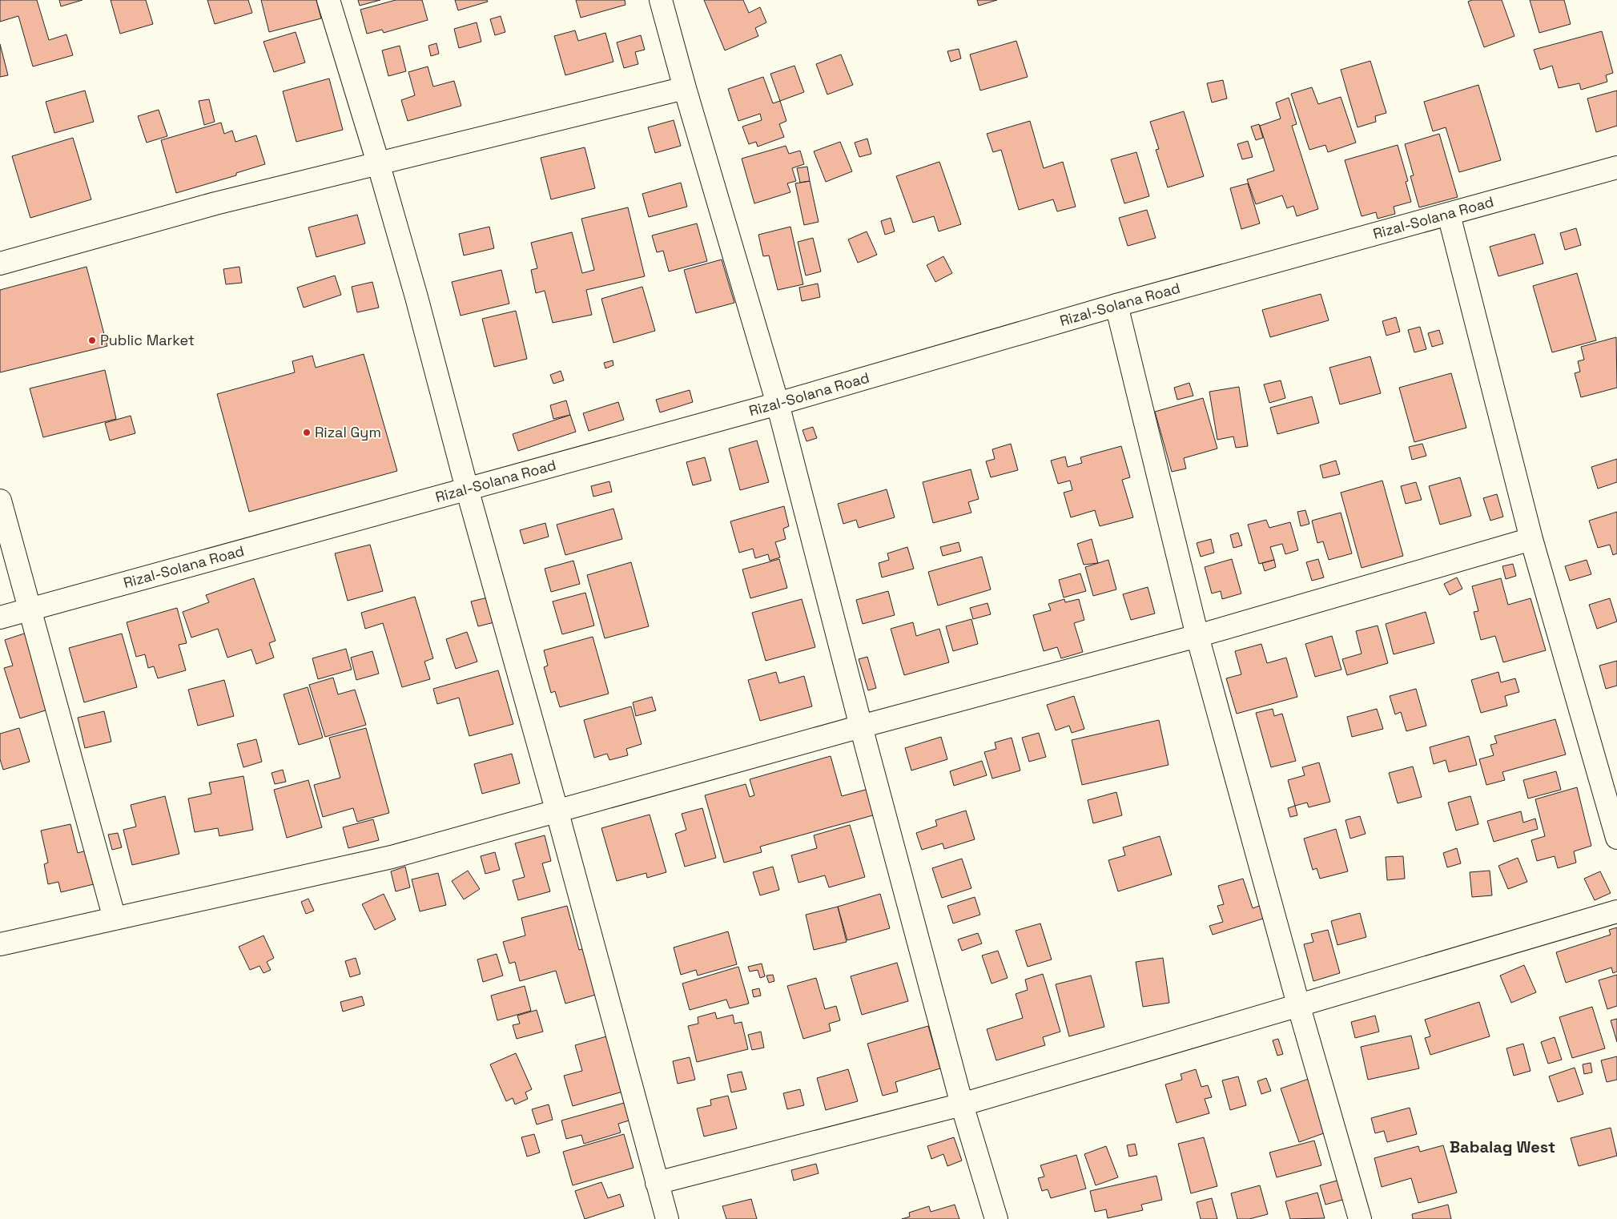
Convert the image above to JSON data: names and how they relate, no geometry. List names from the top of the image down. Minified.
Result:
{"streets":{"street":["Rizal-Solana Road"]},"districts":["Babalag West"],"places":["Public Market","Rizal Gym"]}
